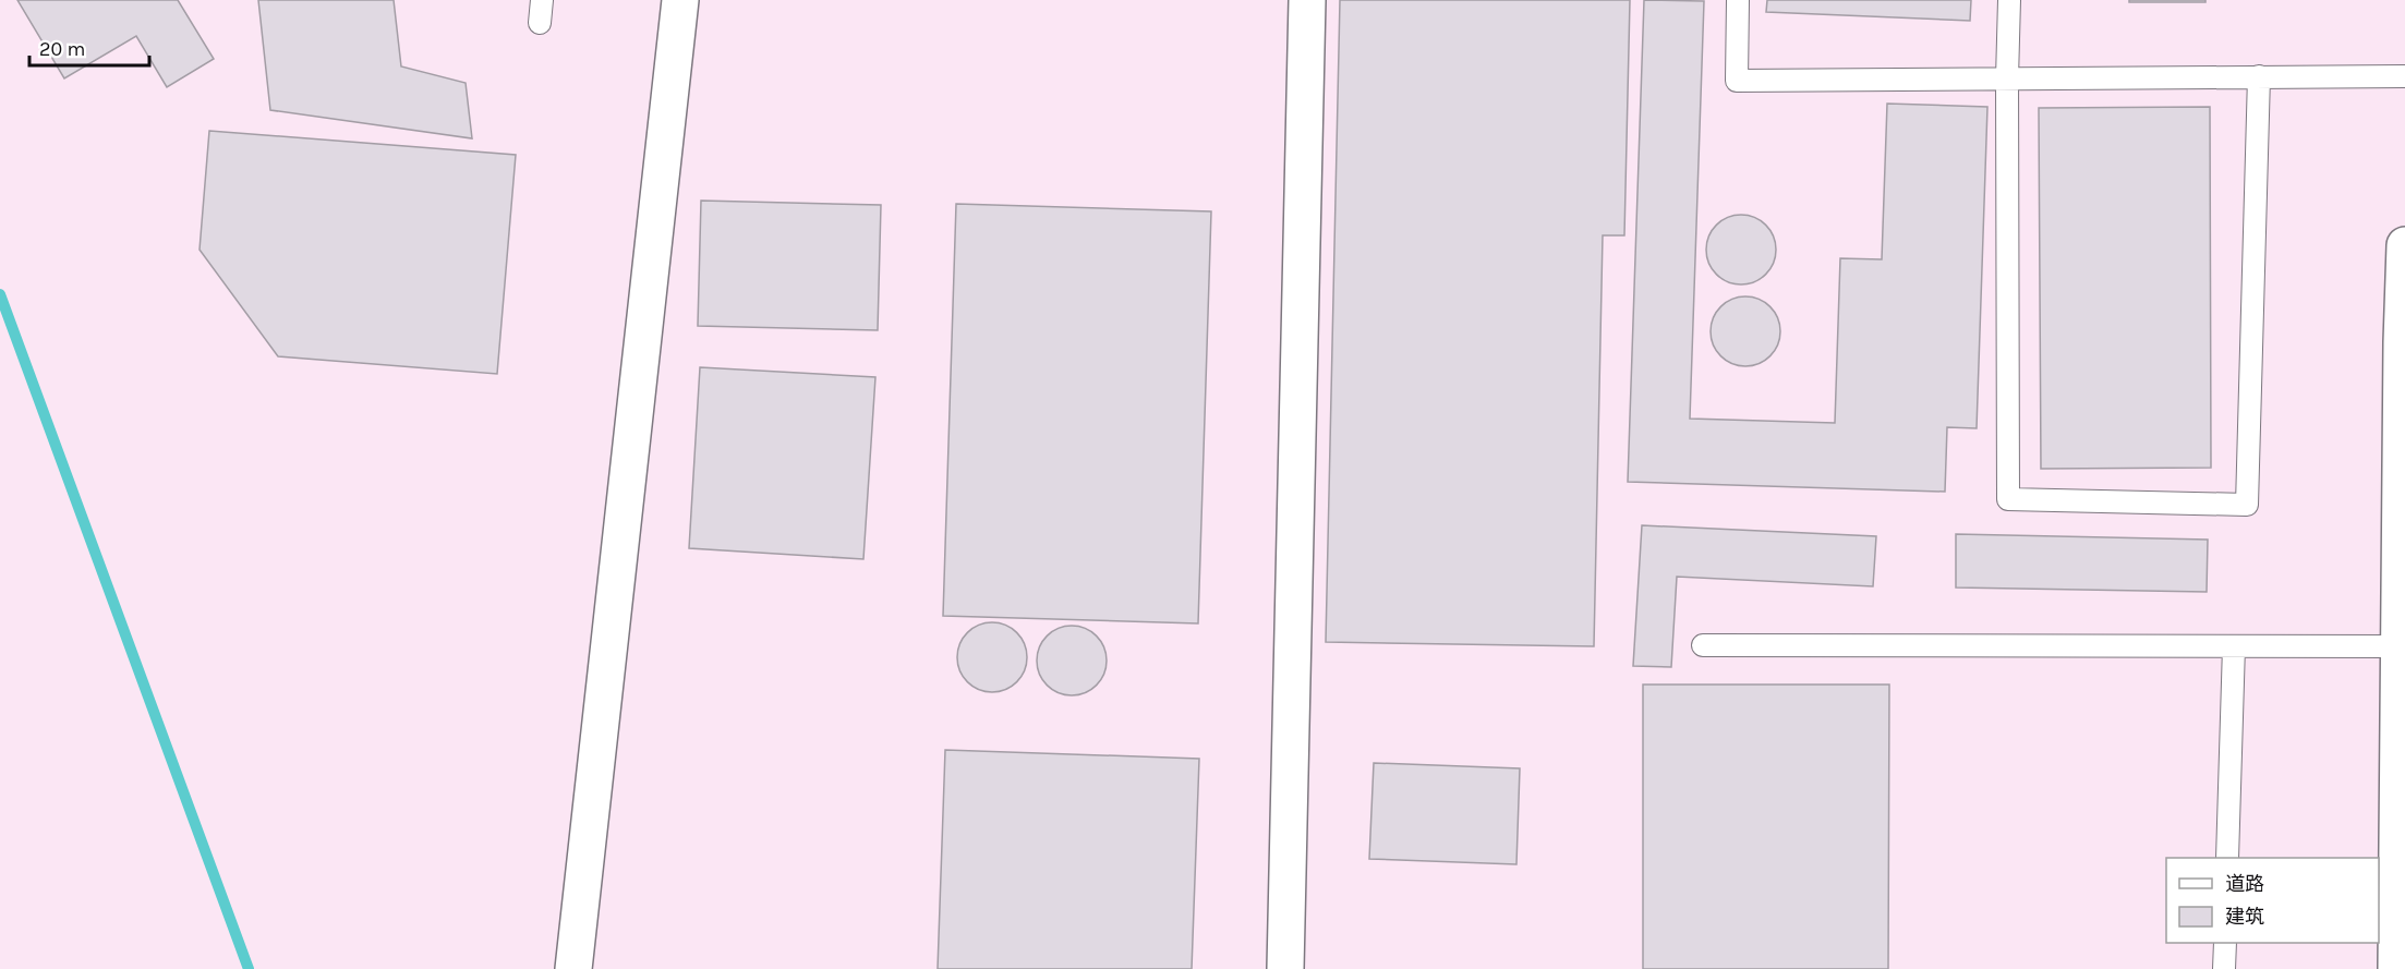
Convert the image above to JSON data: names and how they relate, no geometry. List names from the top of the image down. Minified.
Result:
{"legend":["道路","建筑"],"scale_bar":"20 m"}
